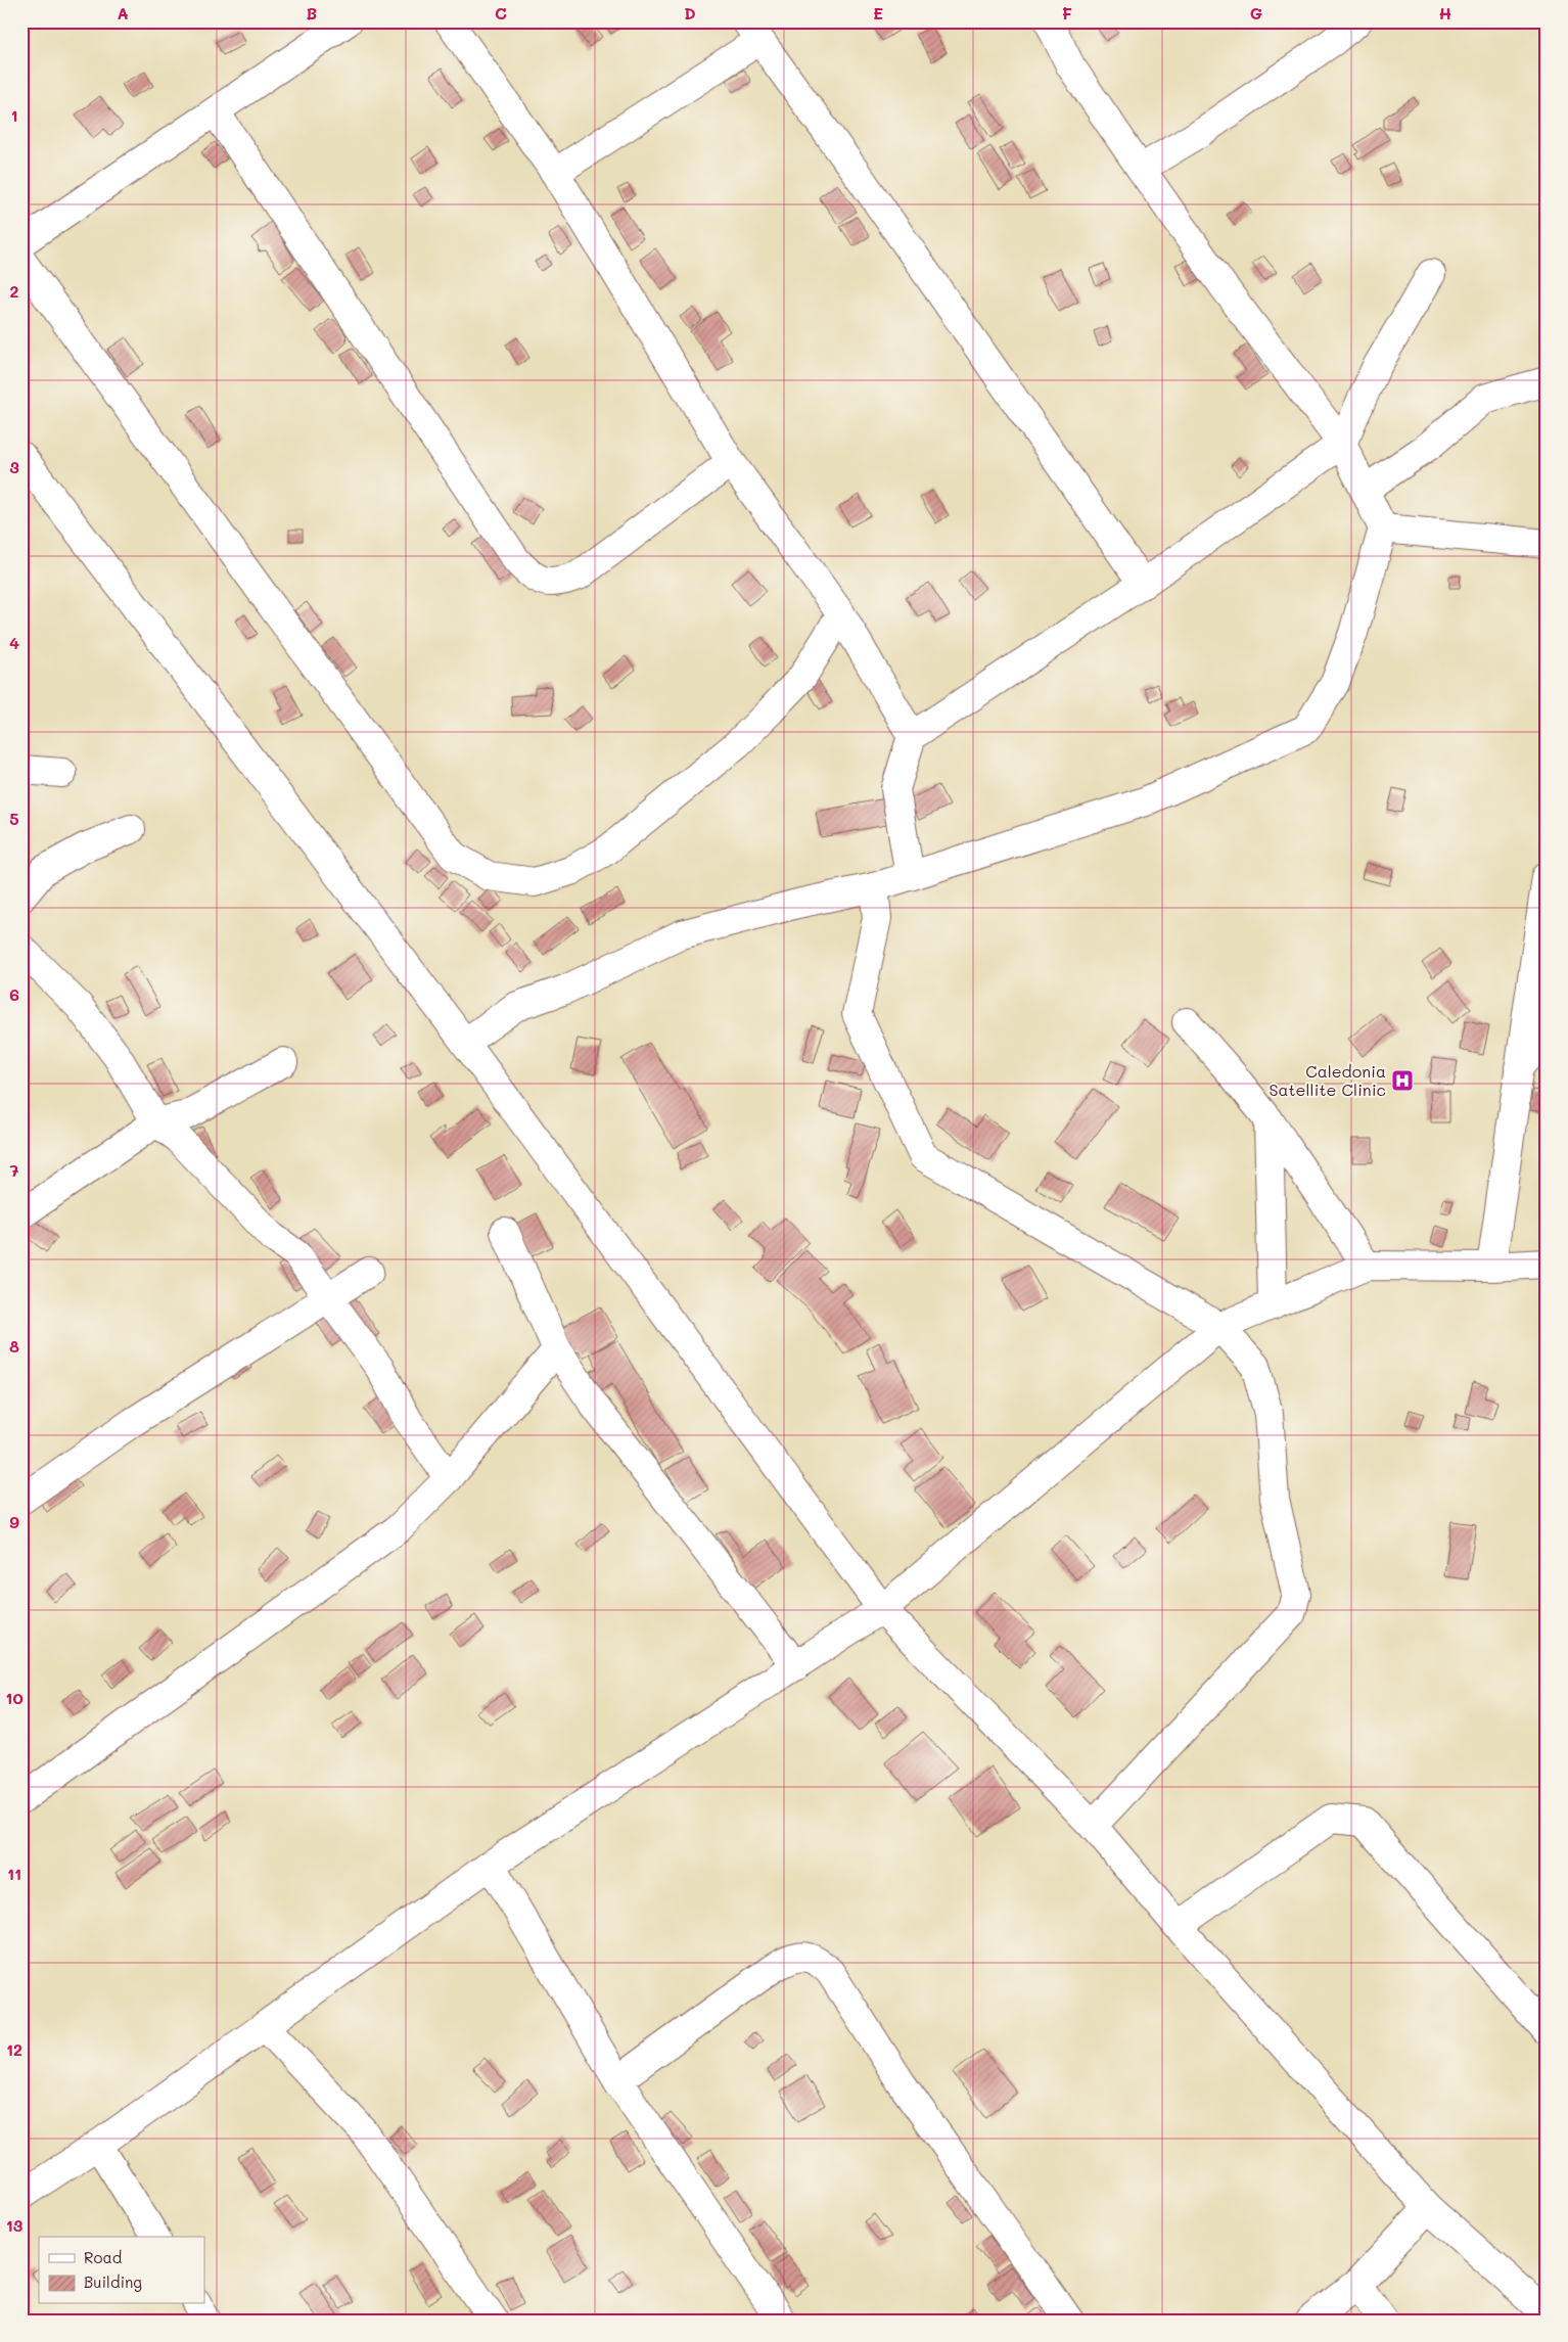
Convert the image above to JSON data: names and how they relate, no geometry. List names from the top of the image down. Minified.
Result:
{"places":{"hospital":["Caledonia Satellite Clinic"]},"legend":["Road","Building"],"grid":{"columns":["A","B","C","D","E","F","G","H"],"rows":["1","2","3","4","5","6","7","8","9","10","11","12","13"]}}
